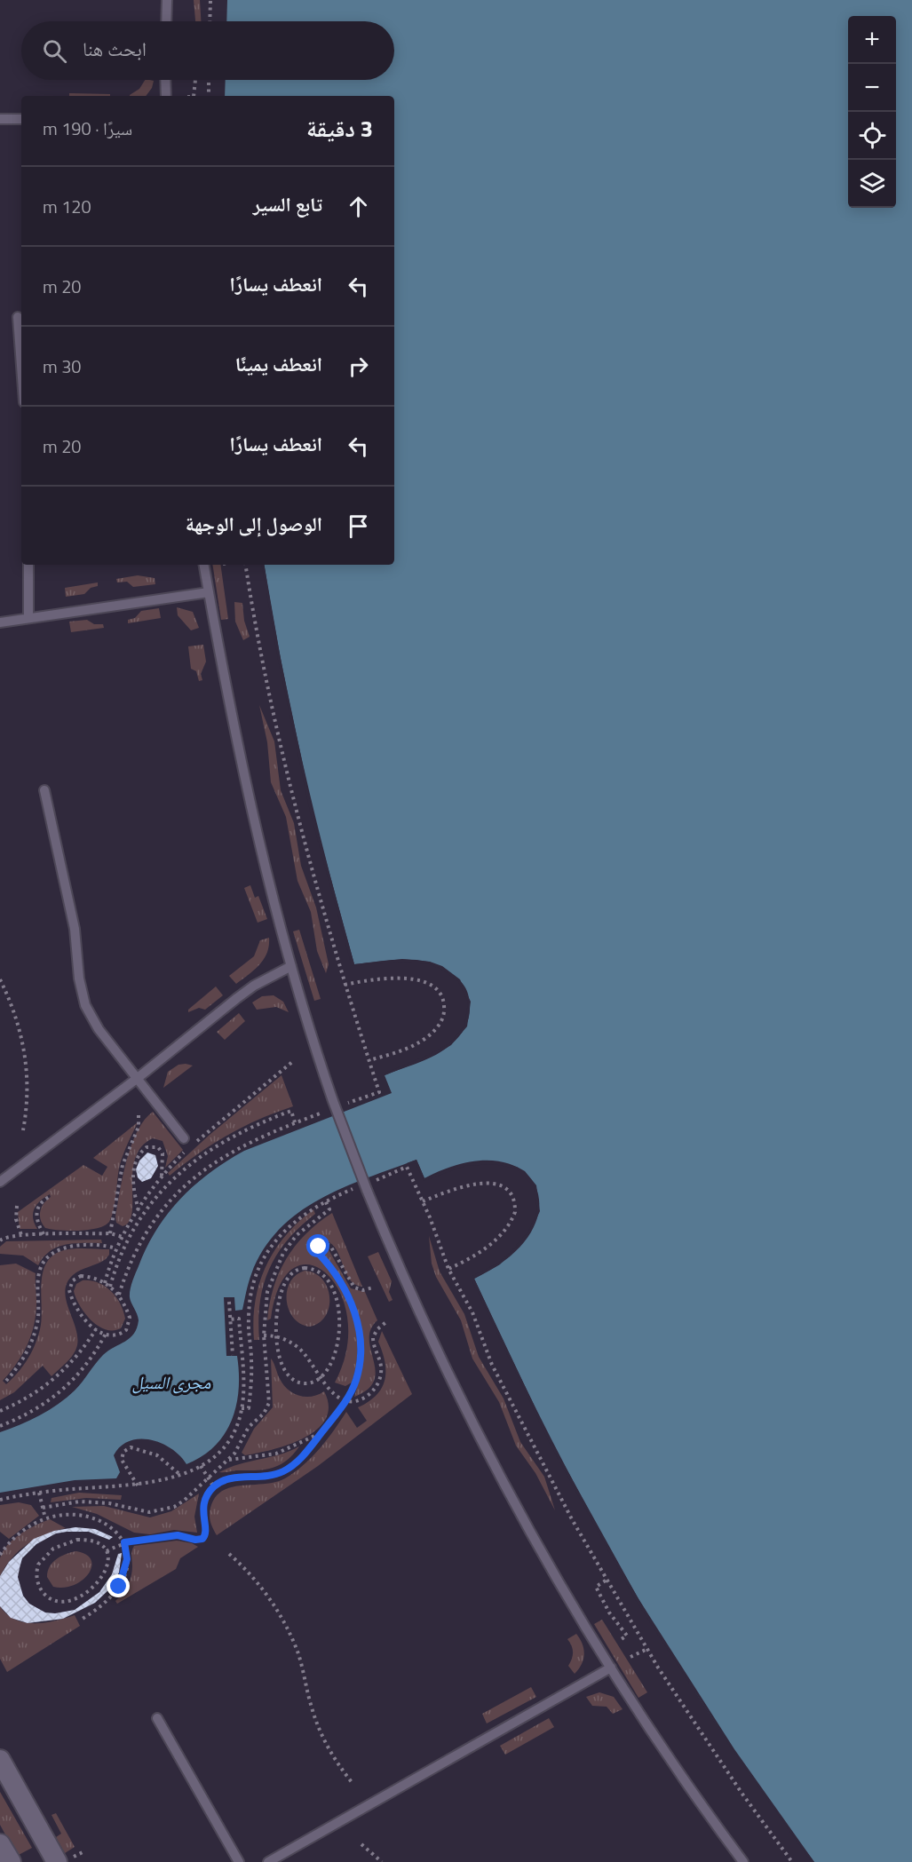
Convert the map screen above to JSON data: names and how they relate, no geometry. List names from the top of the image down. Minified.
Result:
{"water":["مجرى السيل"],"page":{"map_buttons":["+","−"],"search":"ابحث هنا","heading":["3 دقيقة","سيرًا · 190 m"],"list":[["تابع السير","120 m"],["انعطف يسارًا","20 m"],["انعطف يمينًا","30 m"],["انعطف يسارًا","20 m"],"الوصول إلى الوجهة"]}}
